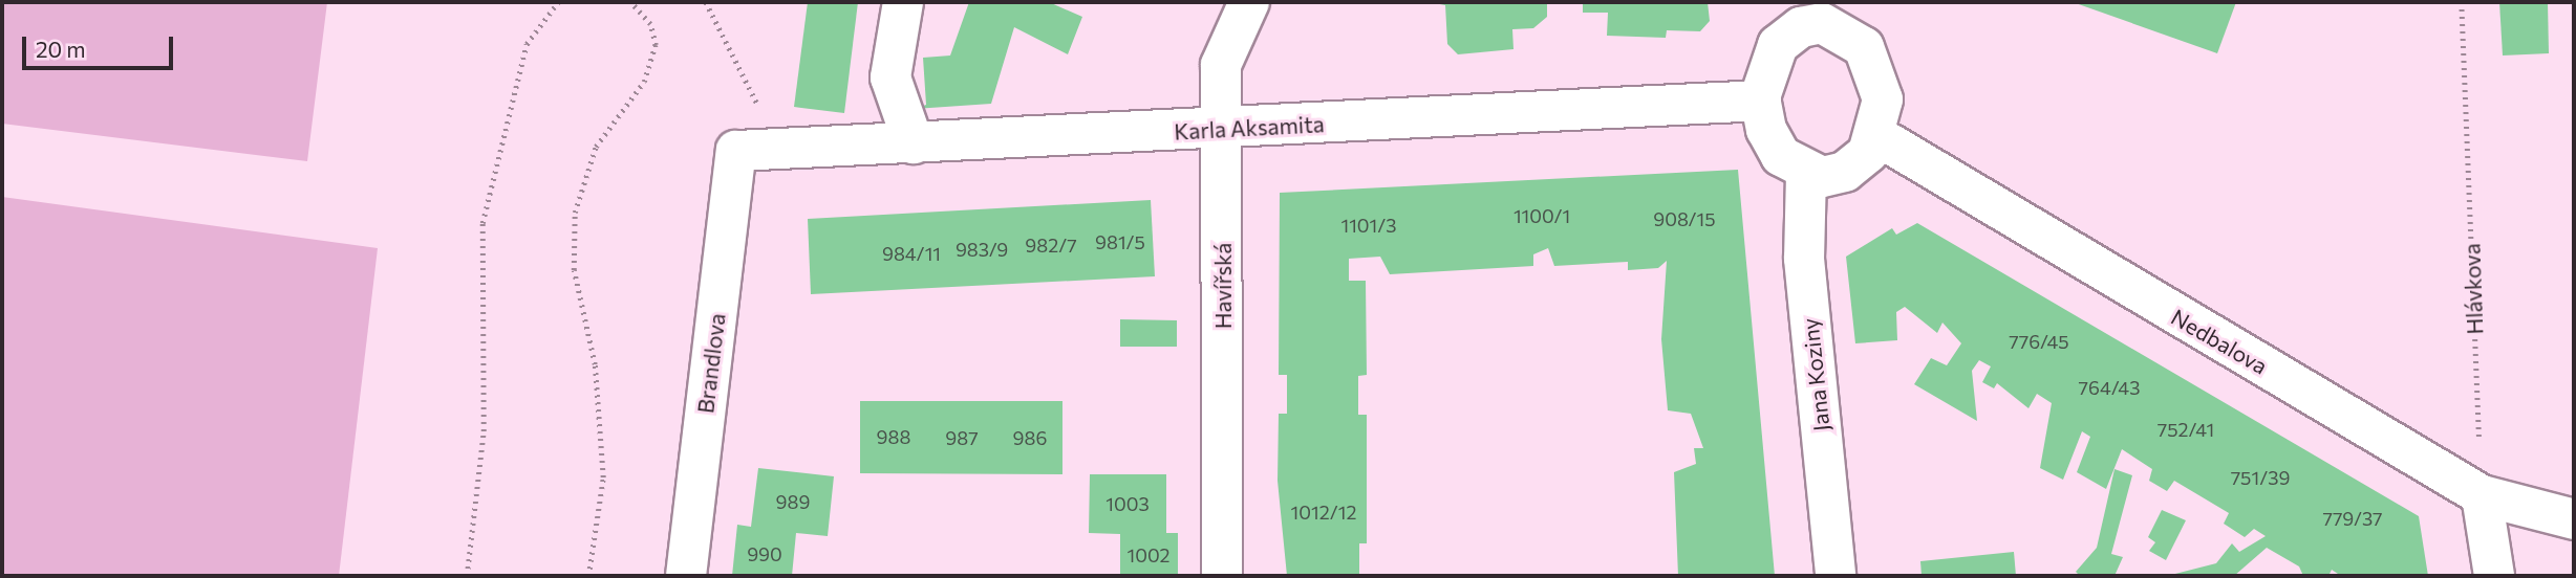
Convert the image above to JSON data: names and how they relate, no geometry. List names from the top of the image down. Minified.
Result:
{"streets":{"street":["Karla Aksamita","Havířská","Nedbalova","Brandlova","Jana Koziny"],"path":["Hlávkova"]},"crossings":[["Karla Aksamita","Havířská"],["Karla Aksamita","Nedbalova"],["Karla Aksamita","Brandlova"],["Karla Aksamita","Jana Koziny"],["Hlávkova","Nedbalova"],["Nedbalova","Jana Koziny"]],"house_numbers":["1100/1","908/15","1101/3","981/5","982/7","983/9","984/11","776/45","764/43","752/41","988","987","986","751/39","989","1003","1012/12","779/37","990","1002"],"scale_bar":"20 m"}
